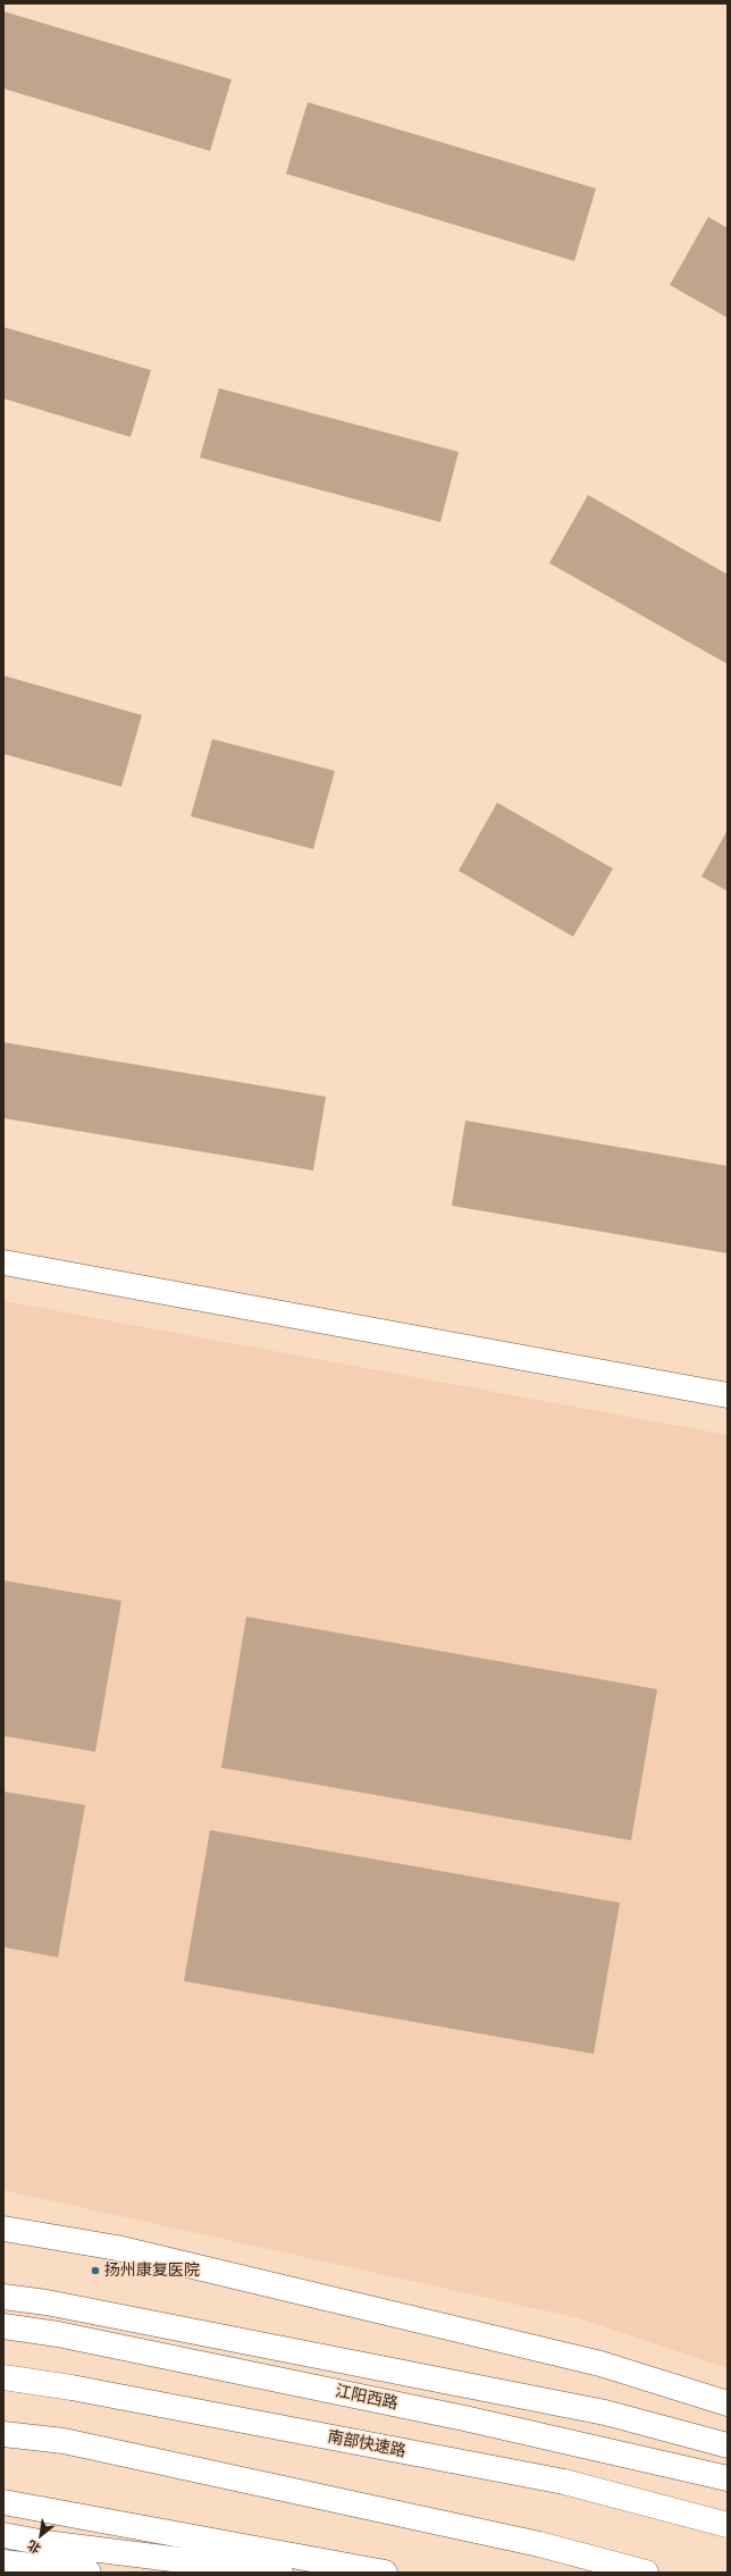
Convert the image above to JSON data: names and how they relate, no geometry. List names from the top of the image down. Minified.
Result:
{"streets":{"main road":["江阳西路","南部快速路"]},"places":["扬州康复医院"],"north":"bottom left"}
